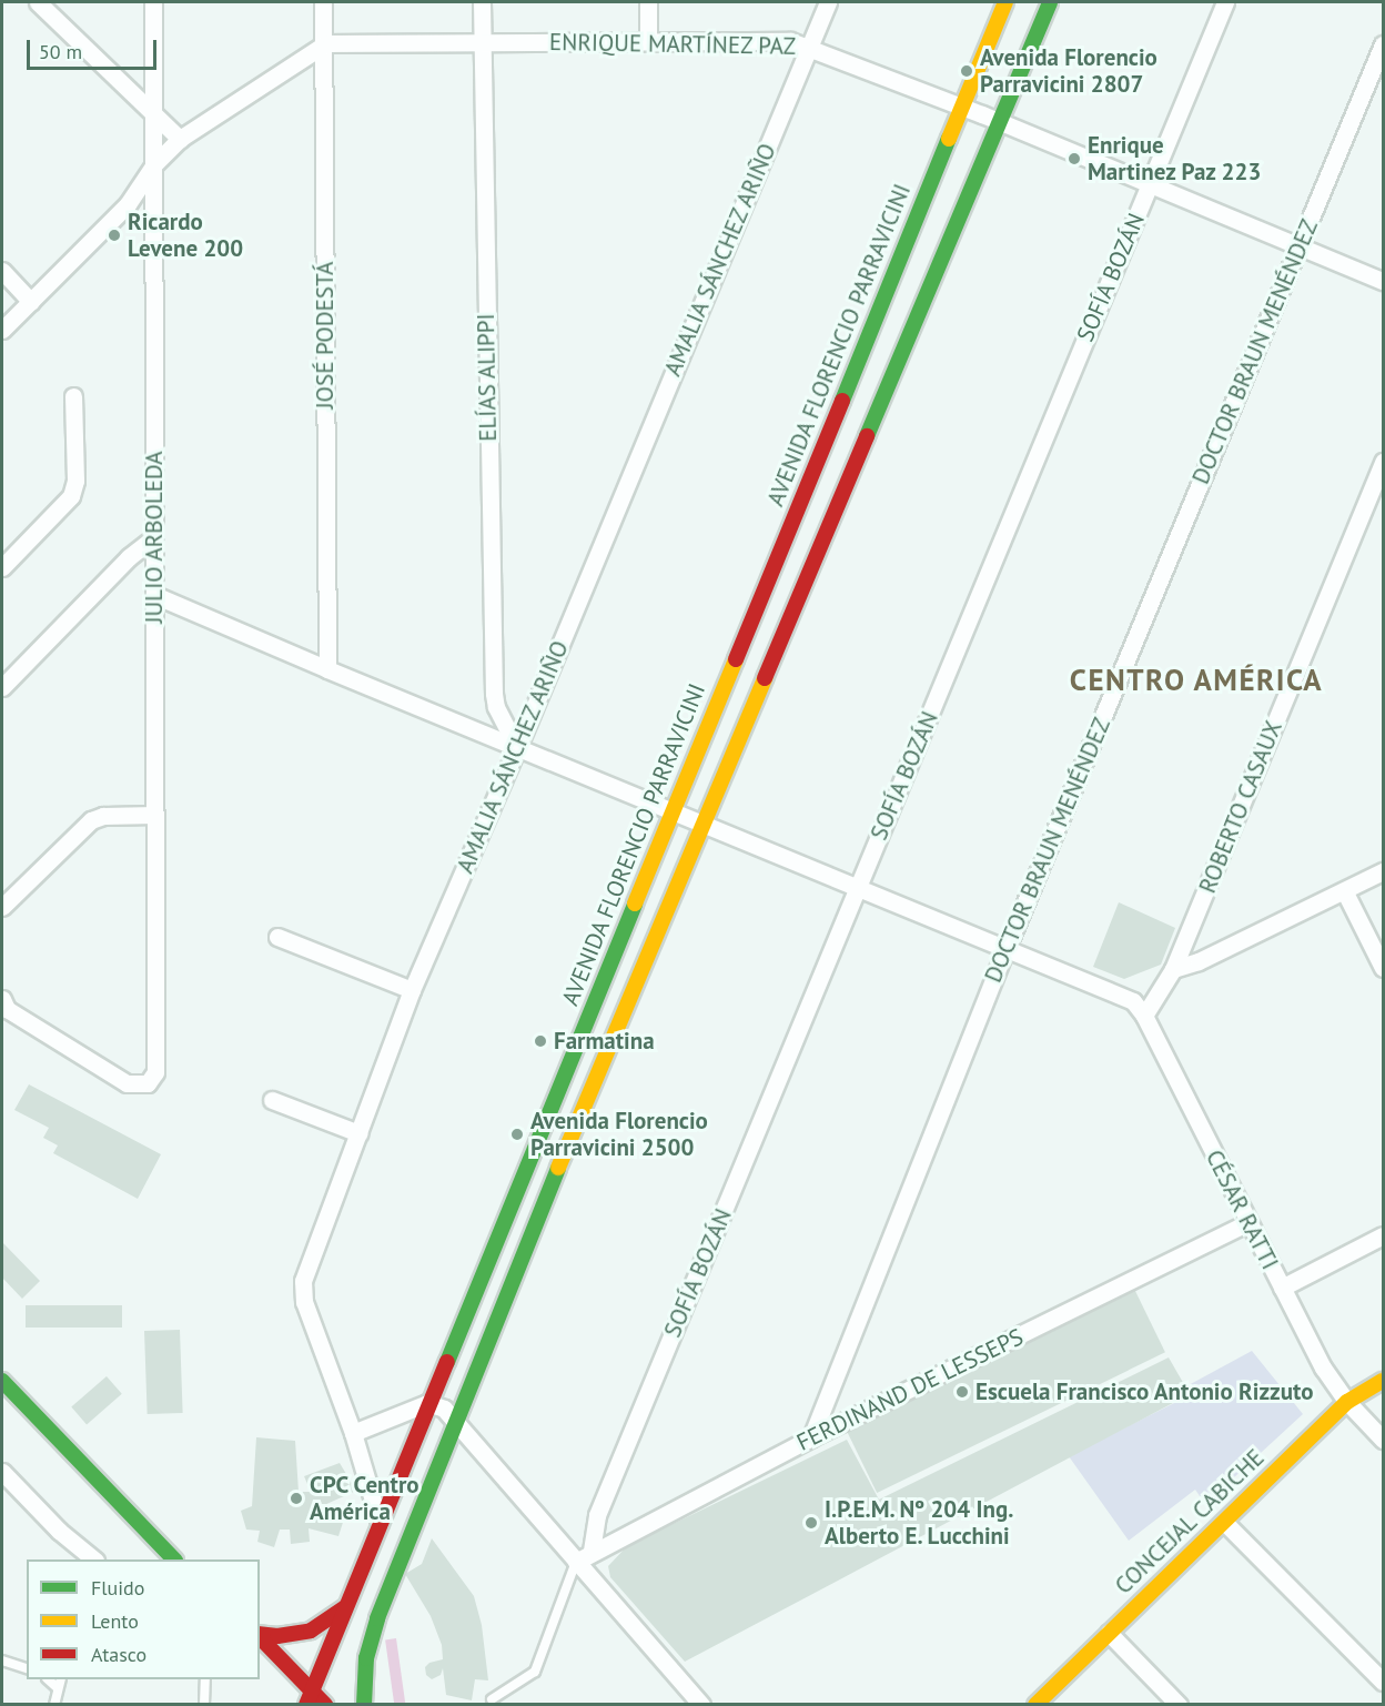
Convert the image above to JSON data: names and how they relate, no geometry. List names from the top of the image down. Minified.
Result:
{"streets":{"main road":["AVENIDA FLORENCIO PARRAVICINI","CONCEJAL CABICHE"],"street":["ENRIQUE MARTÍNEZ PAZ","AMALIA SÁNCHEZ ARIÑO","SOFÍA BOZÁN","JOSÉ PODESTÁ","DOCTOR BRAUN MENÉNDEZ","ELÍAS ALIPPI","JULIO ARBOLEDA","ROBERTO CASAUX","CÉSAR RATTI","FERDINAND DE LESSEPS"]},"crossings":[["ENRIQUE MARTÍNEZ PAZ","AMALIA SÁNCHEZ ARIÑO"],["ENRIQUE MARTÍNEZ PAZ","SOFÍA BOZÁN"],["ENRIQUE MARTÍNEZ PAZ","JOSÉ PODESTÁ"],["ENRIQUE MARTÍNEZ PAZ","AVENIDA FLORENCIO PARRAVICINI"],["ENRIQUE MARTÍNEZ PAZ","DOCTOR BRAUN MENÉNDEZ"],["ENRIQUE MARTÍNEZ PAZ","ELÍAS ALIPPI"],["AMALIA SÁNCHEZ ARIÑO","AVENIDA FLORENCIO PARRAVICINI"],["AMALIA SÁNCHEZ ARIÑO","ELÍAS ALIPPI"],["SOFÍA BOZÁN","FERDINAND DE LESSEPS"],["DOCTOR BRAUN MENÉNDEZ","FERDINAND DE LESSEPS"],["ROBERTO CASAUX","CÉSAR RATTI"],["CÉSAR RATTI","FERDINAND DE LESSEPS"],["CÉSAR RATTI","CONCEJAL CABICHE"]],"districts":["CENTRO AMÉRICA"],"places":["Avenida Florencio Parravicini 2807","Enrique Martinez Paz 223","Ricardo Levene 200","Farmatina","Avenida Florencio Parravicini 2500","Escuela Francisco Antonio Rizzuto","CPC Centro América","I.P.E.M. Nº 204 Ing. Alberto E. Lucchini"],"legend":["Fluido","Lento","Atasco"],"scale_bar":"50 m"}
